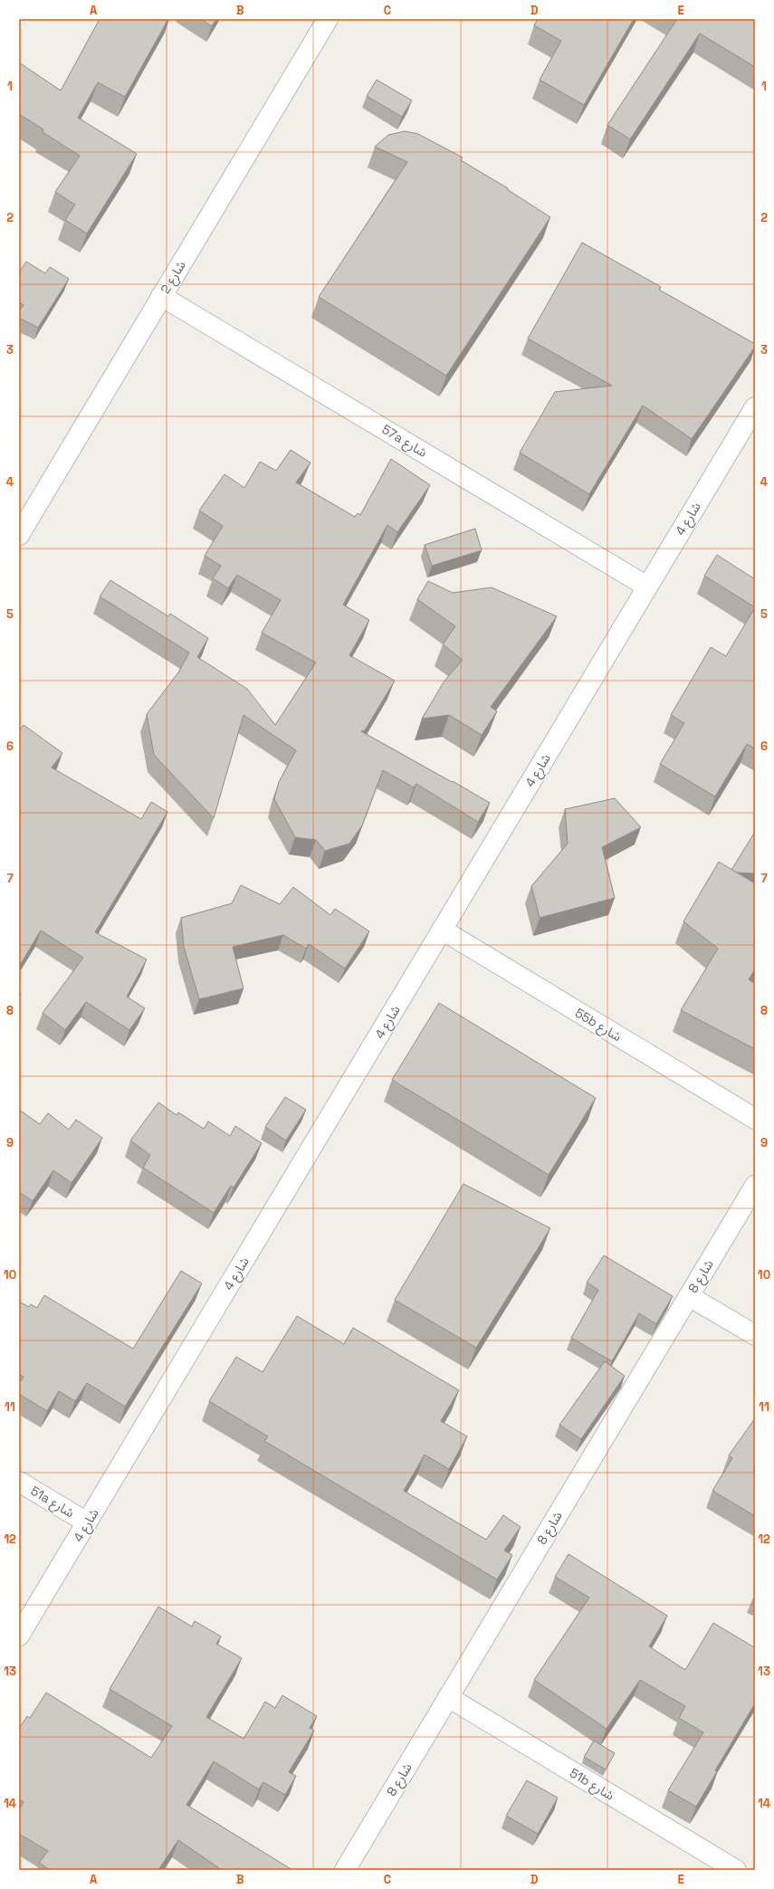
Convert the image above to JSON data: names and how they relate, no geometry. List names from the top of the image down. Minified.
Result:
{"streets":{"street":["شارع 2","57a شارع","شارع 4","55b شارع","شارع 8","51a شارع","51b شارع"]},"crossings":[["شارع 2","57a شارع"],["57a شارع","شارع 4"],["شارع 4","55b شارع"],["شارع 4","51a شارع"],["شارع 8","51b شارع"]],"grid":{"columns":["A","B","C","D","E"],"rows":["1","2","3","4","5","6","7","8","9","10","11","12","13","14"]}}
